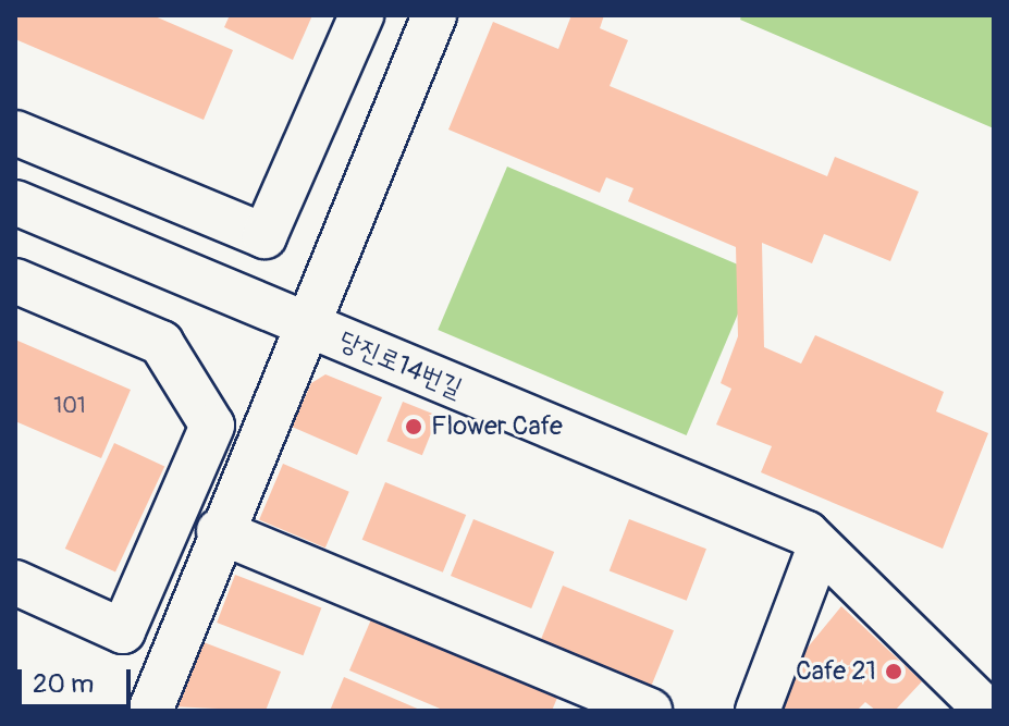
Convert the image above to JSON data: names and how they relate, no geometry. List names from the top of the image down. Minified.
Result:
{"streets":{"street":["당진로14번길"]},"places":["Flower Cafe","Cafe 21"],"house_numbers":["101"],"scale_bar":"20 m"}
